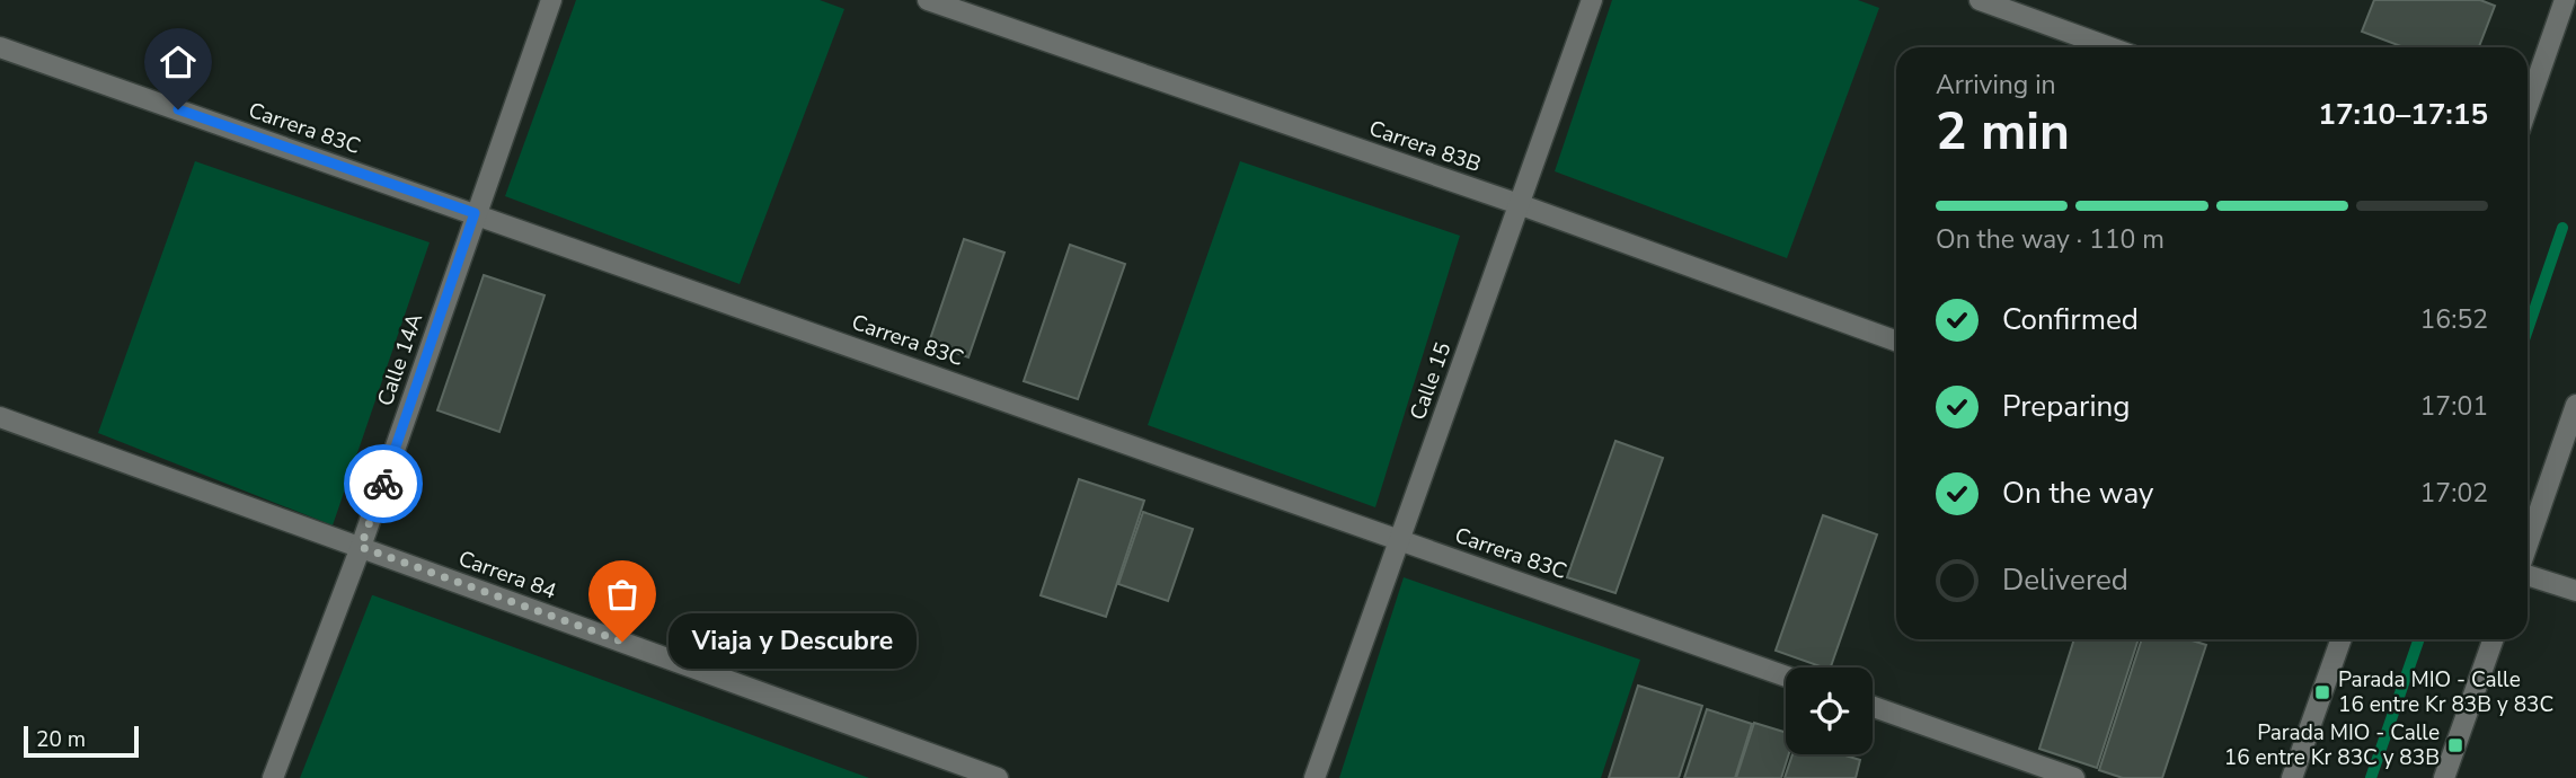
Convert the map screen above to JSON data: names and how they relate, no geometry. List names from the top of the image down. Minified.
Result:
{"streets":{"street":["Carrera 83C","Carrera 83B","Calle 14A","Calle 15","Carrera 84"]},"crossings":[["Carrera 83C","Calle 14A"],["Carrera 83C","Calle 15"],["Carrera 83B","Calle 15"],["Calle 14A","Carrera 84"]],"places":{"other":["Viaja y Descubre"],"transit":["Parada MIO - Calle 16 entre Kr 83B y 83C","Parada MIO - Calle 16 entre Kr 83C y 83B"]},"scale_bar":"20 m","page":{"heading":["2 min","Arriving in","17:10–17:15"],"bar":"On the way · 110 m","list":[["Confirmed","16:52"],["Preparing","17:01"],["On the way","17:02"],"Delivered"],"bubble":"Viaja y Descubre","scale":"20 m"}}
